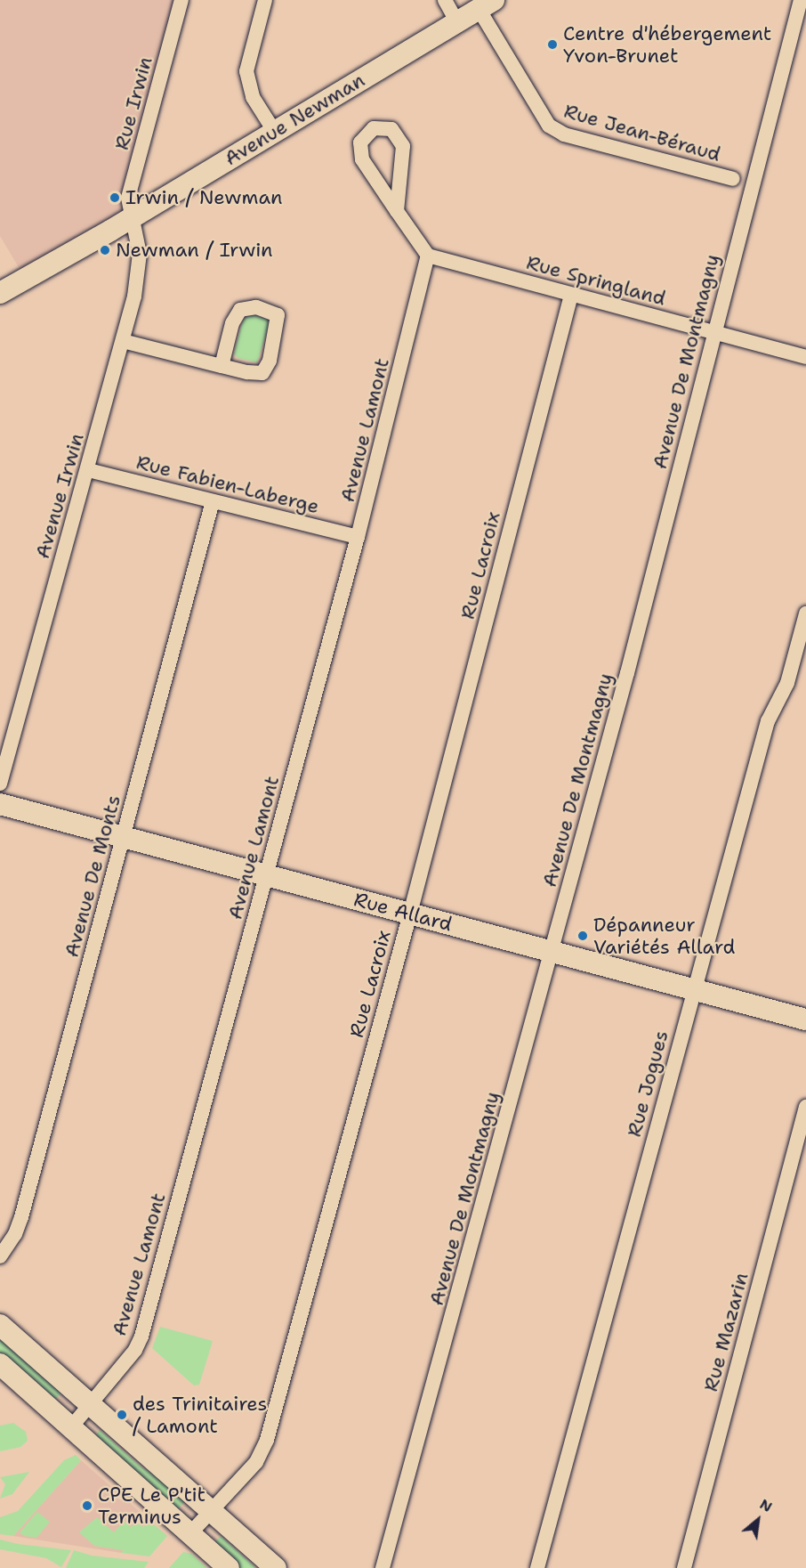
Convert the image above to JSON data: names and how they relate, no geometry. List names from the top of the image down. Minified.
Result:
{"streets":{"street":["Rue Irwin","Avenue Newman","Rue Jean-Béraud","Rue Springland","Avenue De Montmagny","Avenue Lamont","Rue Fabien-Laberge","Avenue Irwin","Rue Lacroix","Avenue De Monts","Rue Allard","Rue Jogues","Rue Mazarin"]},"crossings":[["Rue Irwin","Avenue Newman"],["Rue Irwin","Avenue Irwin"],["Avenue Newman","Rue Jean-Béraud"],["Avenue Newman","Avenue Irwin"],["Rue Springland","Avenue De Montmagny"],["Rue Springland","Avenue Lamont"],["Rue Springland","Rue Lacroix"],["Avenue De Montmagny","Rue Allard"],["Avenue Lamont","Rue Fabien-Laberge"],["Avenue Lamont","Rue Allard"],["Rue Fabien-Laberge","Avenue Irwin"],["Rue Fabien-Laberge","Avenue De Monts"],["Rue Lacroix","Rue Allard"],["Avenue De Monts","Rue Allard"],["Rue Allard","Rue Jogues"]],"places":["Centre d'hébergement Yvon-Brunet","Irwin / Newman","Newman / Irwin","Dépanneur Variétés Allard","des Trinitaires / Lamont","CPE Le P'tit Terminus"],"north":"top right"}
